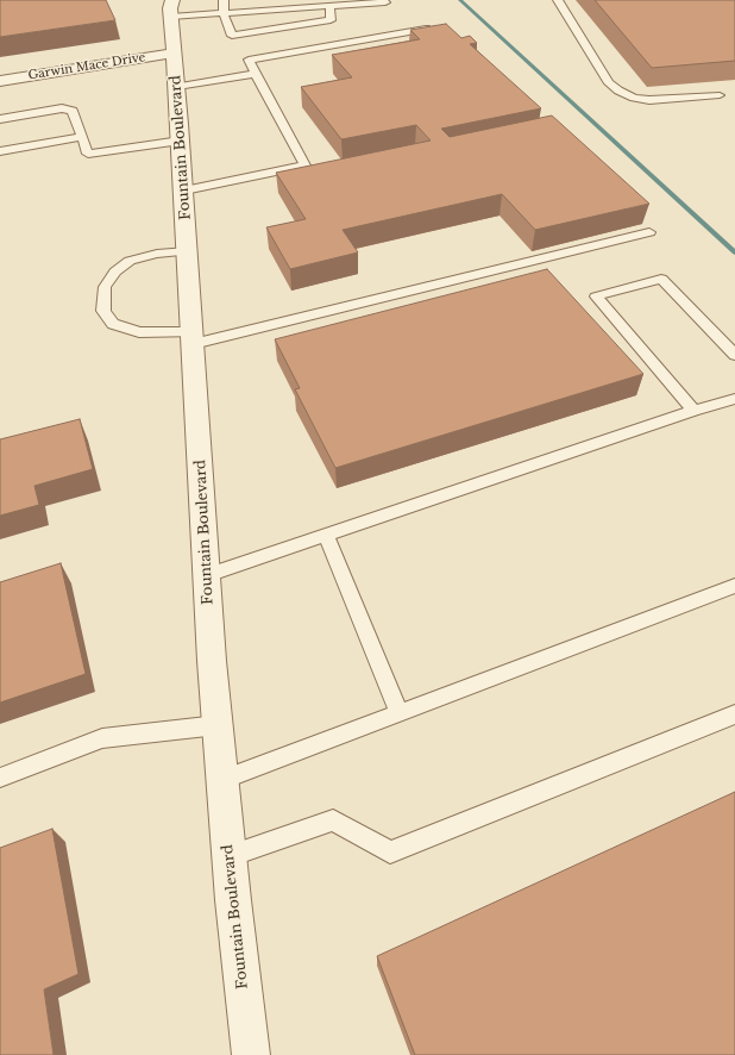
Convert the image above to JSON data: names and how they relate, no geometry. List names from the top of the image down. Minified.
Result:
{"streets":{"street":["Garwin Mace Drive","Fountain Boulevard"]},"crossings":[["Garwin Mace Drive","Fountain Boulevard"]]}
